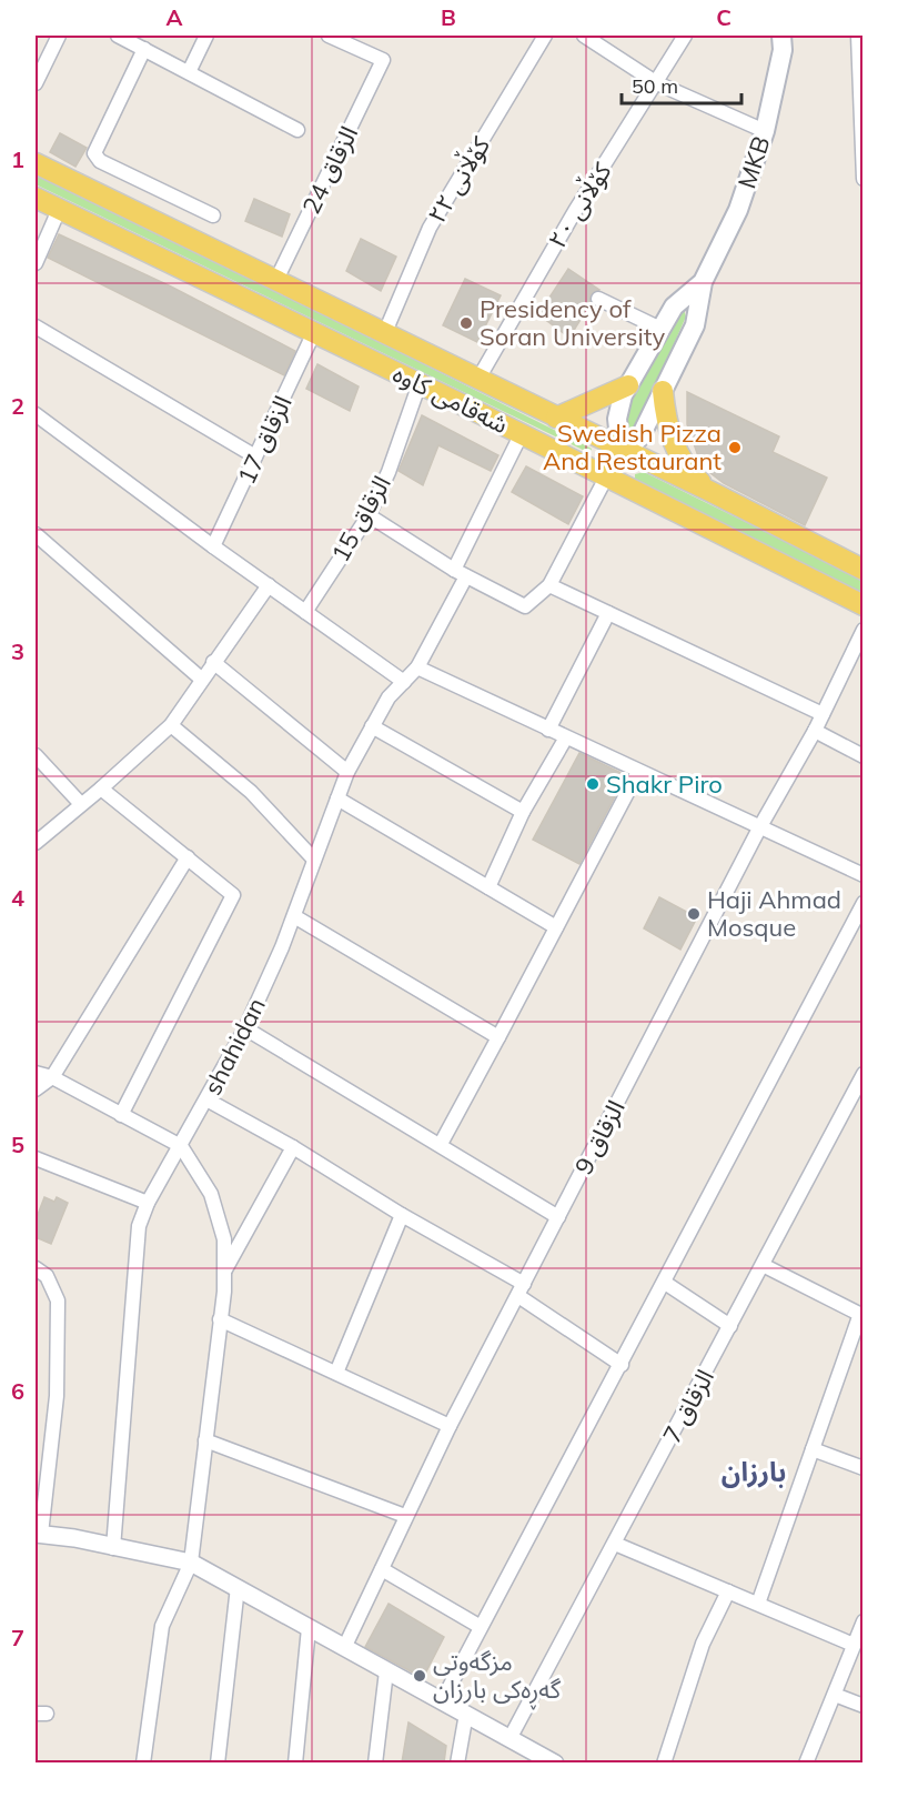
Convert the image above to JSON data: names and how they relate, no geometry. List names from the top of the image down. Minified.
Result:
{"streets":{"main road":["MKB","شەقامی کاوە"],"street":["الزقاق 24","کۆڵانی ٢٢","کۆڵانی ٢٠","الزقاق 17","الزقاق 15","shahidan","الزقاق 9","الزقاق 7"]},"crossings":[["الزقاق 24","شەقامی کاوە"],["کۆڵانی ٢٢","شەقامی کاوە"],["کۆڵانی ٢٠","شەقامی کاوە"],["شەقامی کاوە","الزقاق 17"],["شەقامی کاوە","الزقاق 15"]],"districts":["بارزان"],"places":["Presidency of Soran University","Swedish Pizza And Restaurant","Shakr Piro","Haji Ahmad Mosque","مزگەوتی گەڕەکی بارزان"],"scale_bar":"50 m","grid":{"columns":["A","B","C"],"rows":["1","2","3","4","5","6","7"]}}
